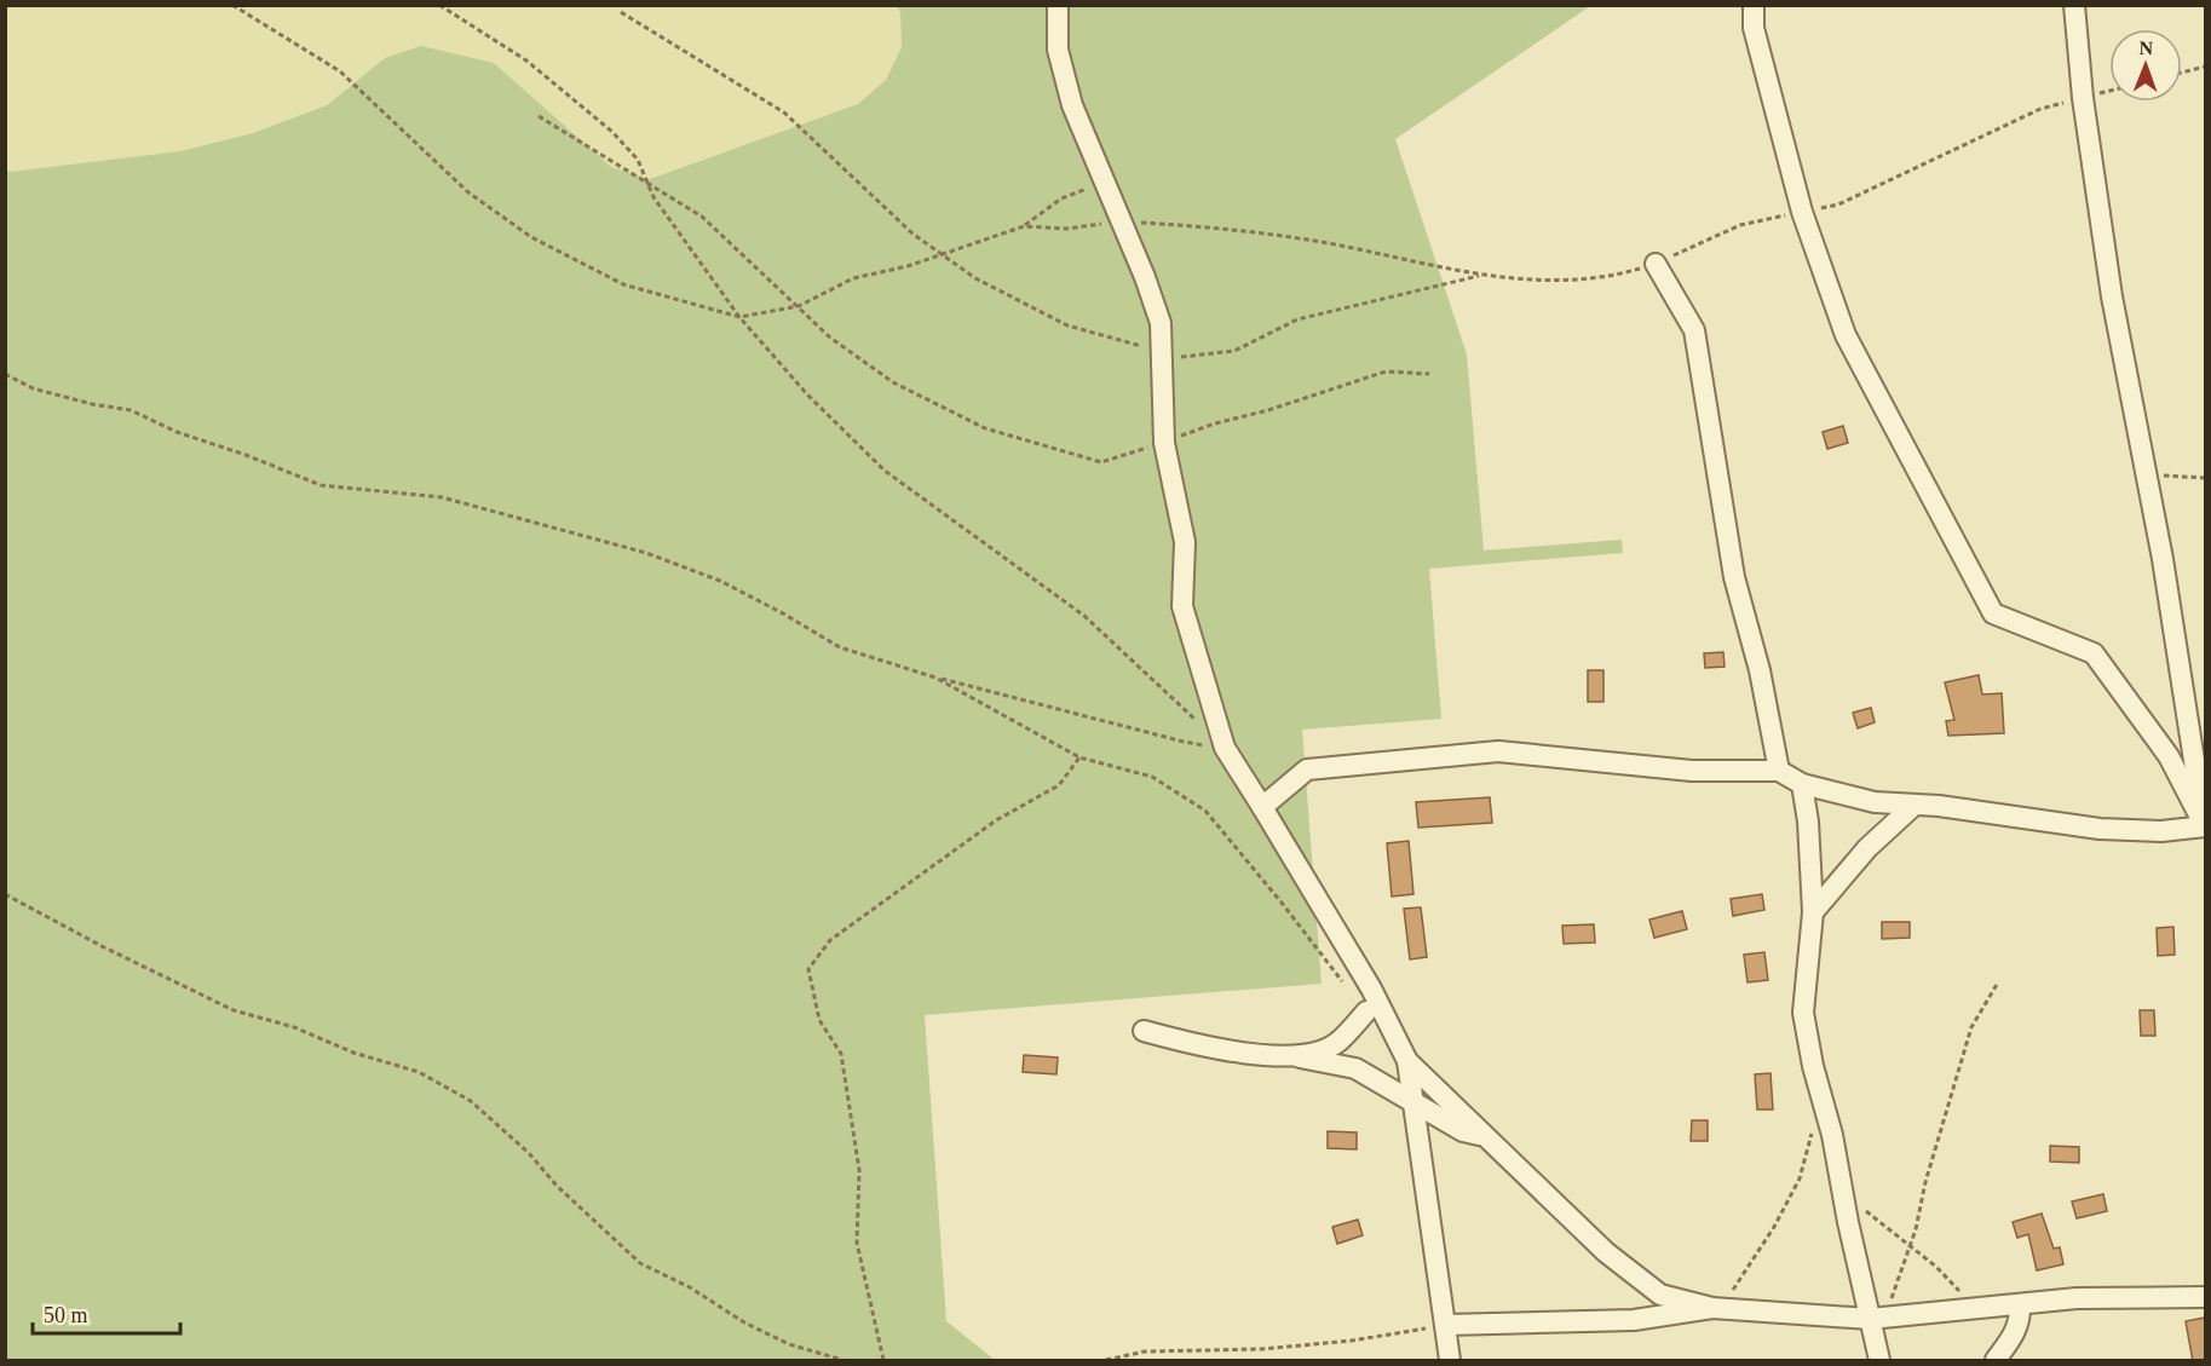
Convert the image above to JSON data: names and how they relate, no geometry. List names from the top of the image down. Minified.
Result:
{"scale_bar":"50 m","north":"top"}
